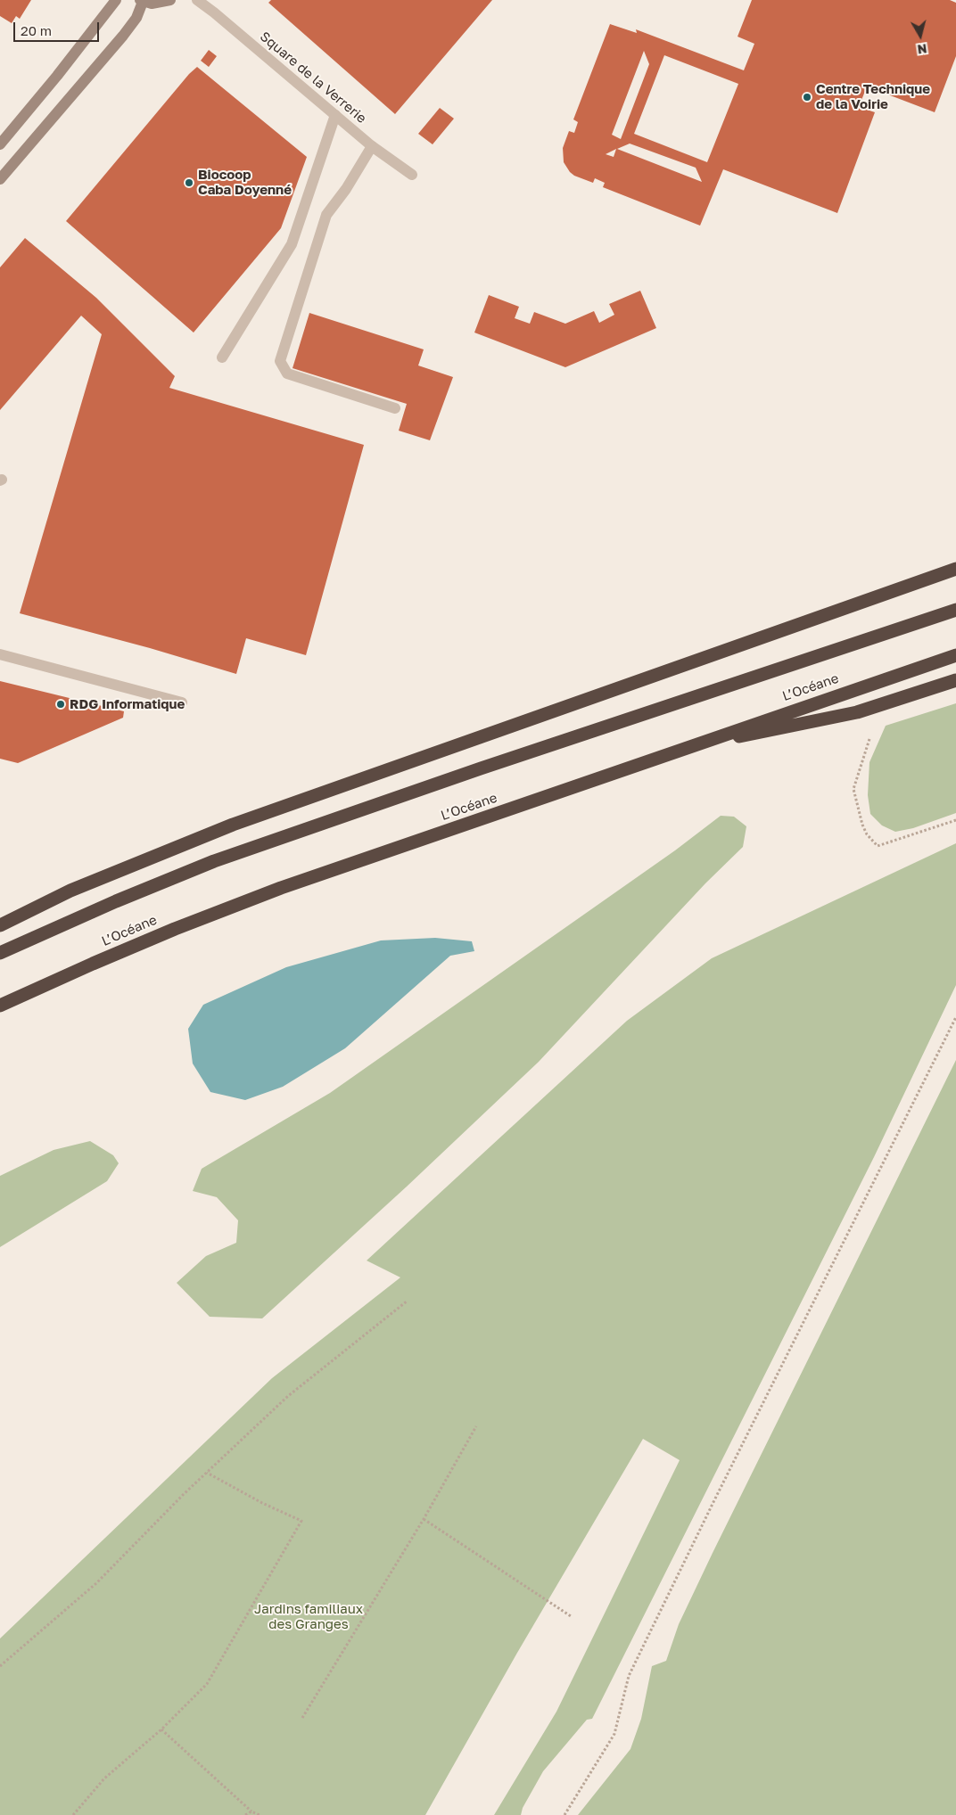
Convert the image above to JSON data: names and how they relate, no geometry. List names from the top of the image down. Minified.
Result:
{"streets":{"highway":["L’Océane"],"street":["Square de la Verrerie"]},"parks":["Jardins familiaux des Granges"],"places":["Centre Technique de la Voirie","Biocoop Caba Doyenné","RDG Informatique"],"scale_bar":"20 m","north":"bottom"}
